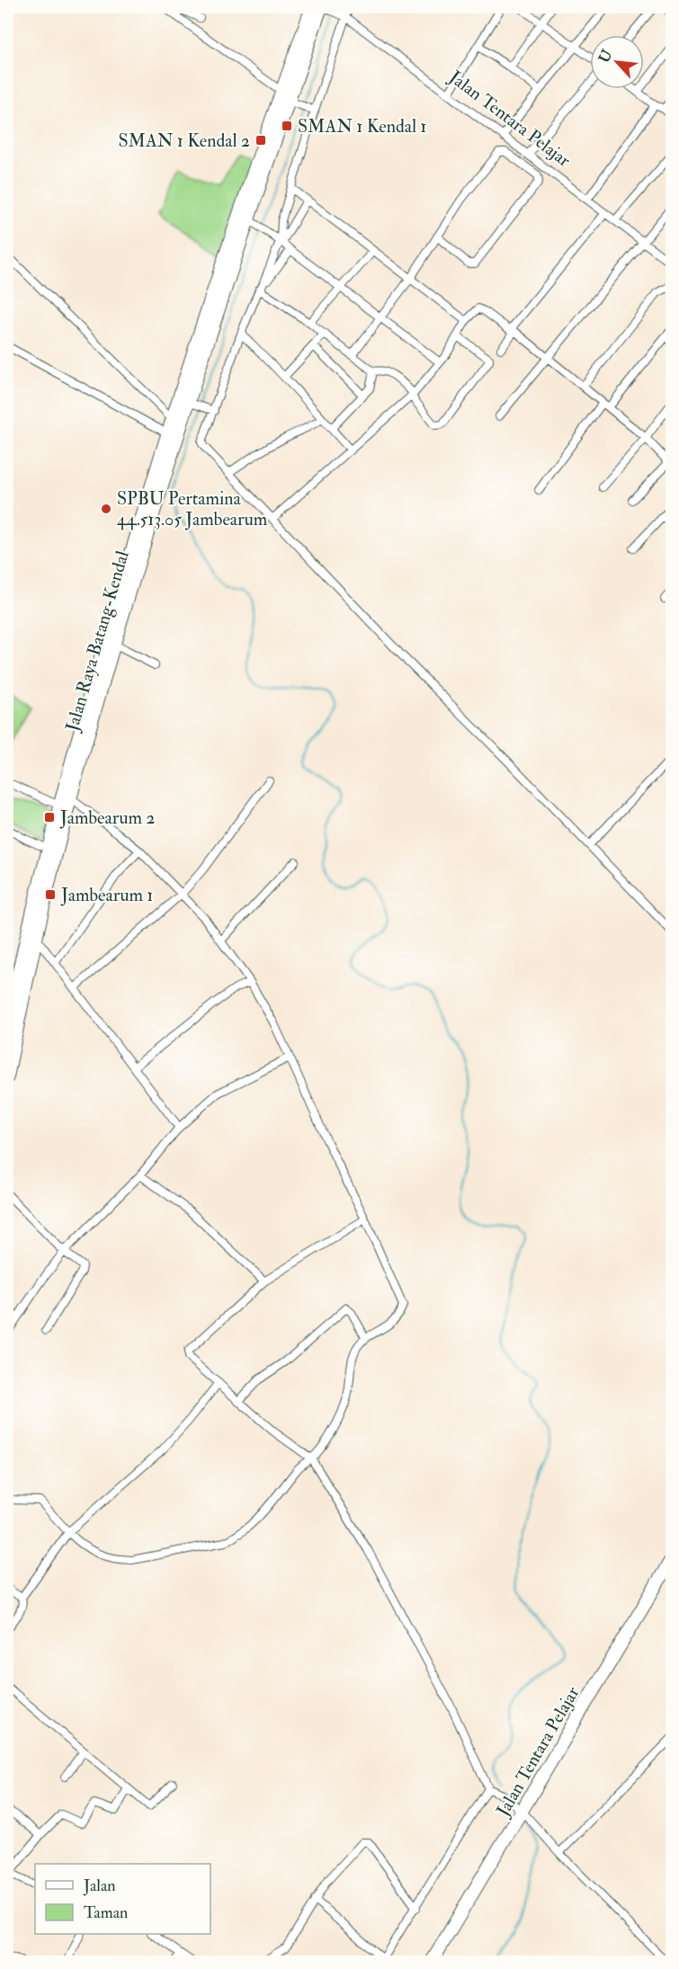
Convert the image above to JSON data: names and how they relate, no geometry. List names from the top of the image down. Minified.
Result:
{"streets":{"highway":["Jalan Tentara Pelajar","Jalan Raya Batang-Kendal"]},"crossings":[["Jalan Tentara Pelajar","Jalan Raya Batang-Kendal"]],"places":{"transit":["SMAN 1 Kendal 1","SMAN 1 Kendal 2","Jambearum 2","Jambearum 1"],"other":["SPBU Pertamina 44.513.05 Jambearum"]},"legend":["Jalan","Taman"],"north":"top left"}
